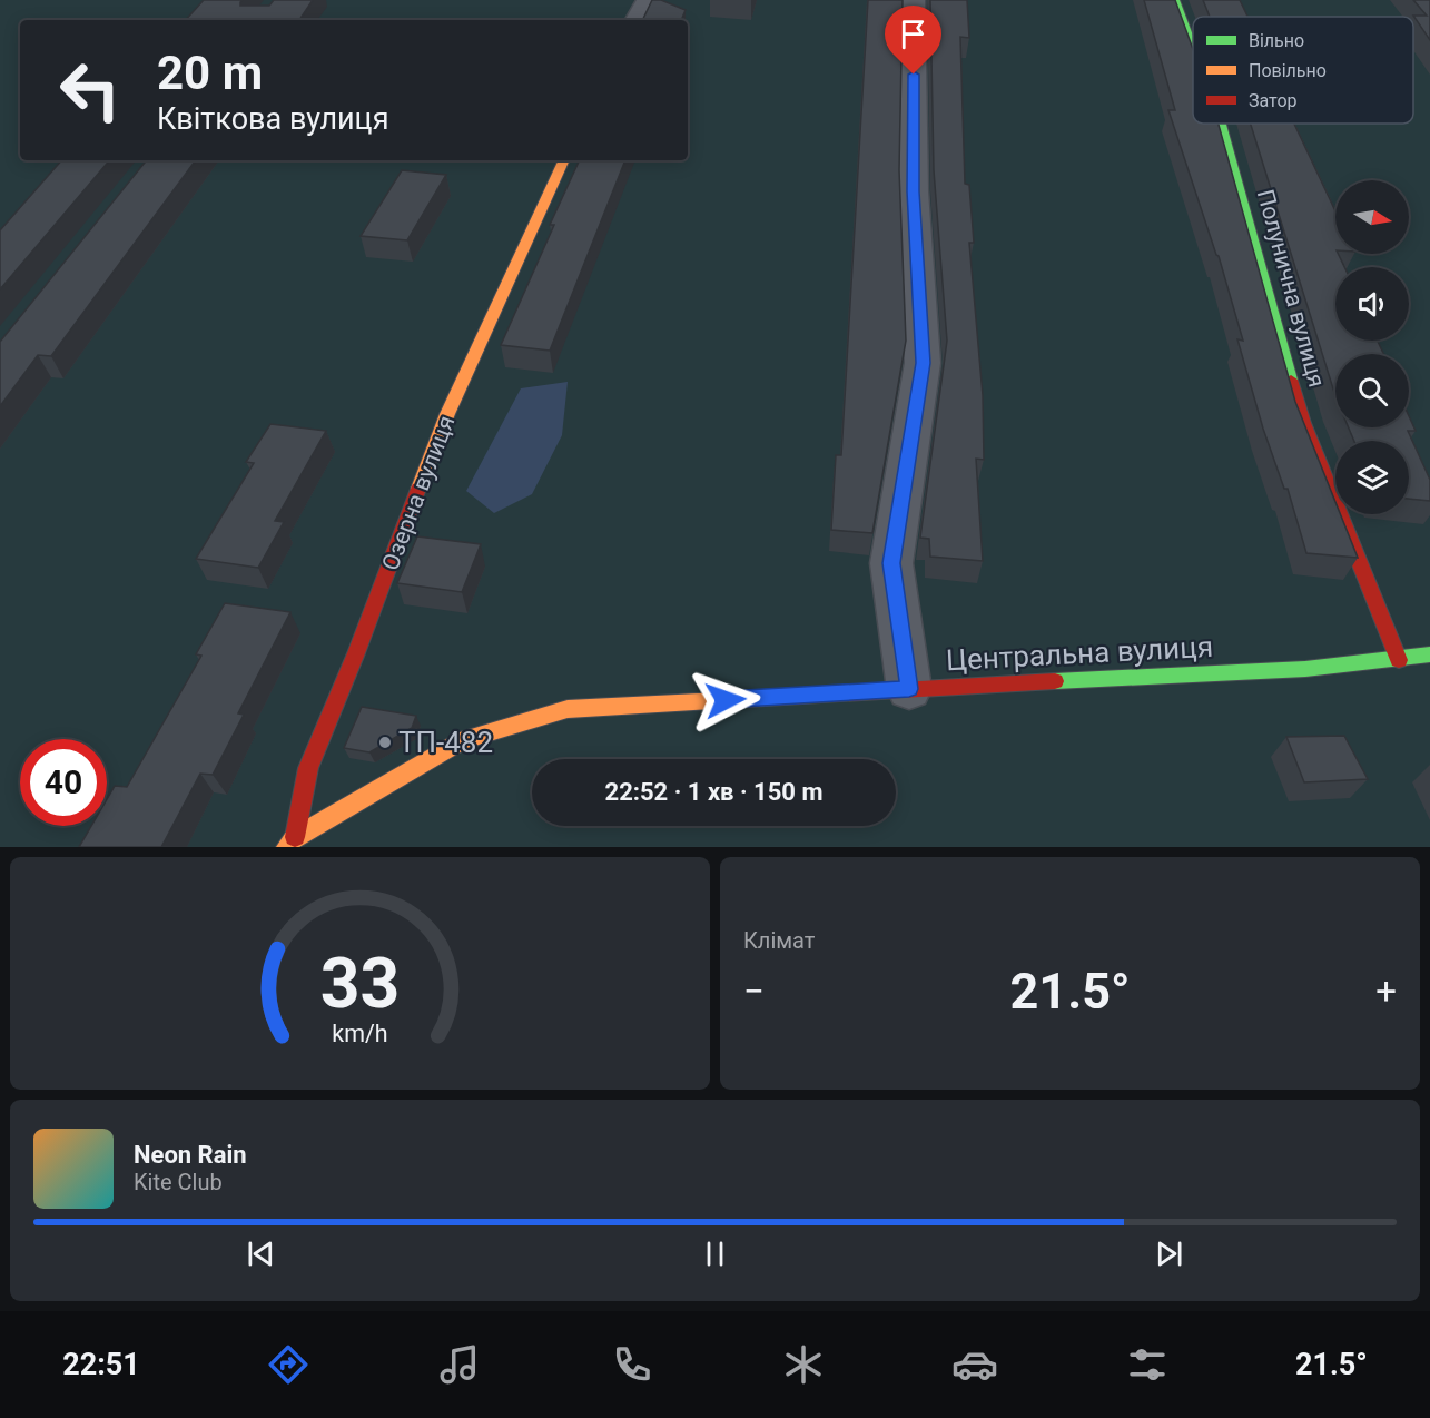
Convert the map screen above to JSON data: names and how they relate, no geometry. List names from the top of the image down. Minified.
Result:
{"streets":{"street":["Полунична вулиця","Озерна вулиця","Центральна вулиця"]},"crossings":[["Полунична вулиця","Центральна вулиця"],["Озерна вулиця","Центральна вулиця"]],"places":["ТП-482"],"legend":["Вільно","Повільно","Затор"],"north":"right","page":{"turn":["20 m","Квіткова вулиця"],"limit":"40","trip":"22:52 · 1 хв · 150 m","tile":"Клімат","heat":["−","21.5°","+"],"song":["Neon Rain","Kite Club"],"tabs":["22:51","21.5°"],"gauge":["33","km/h"]}}
